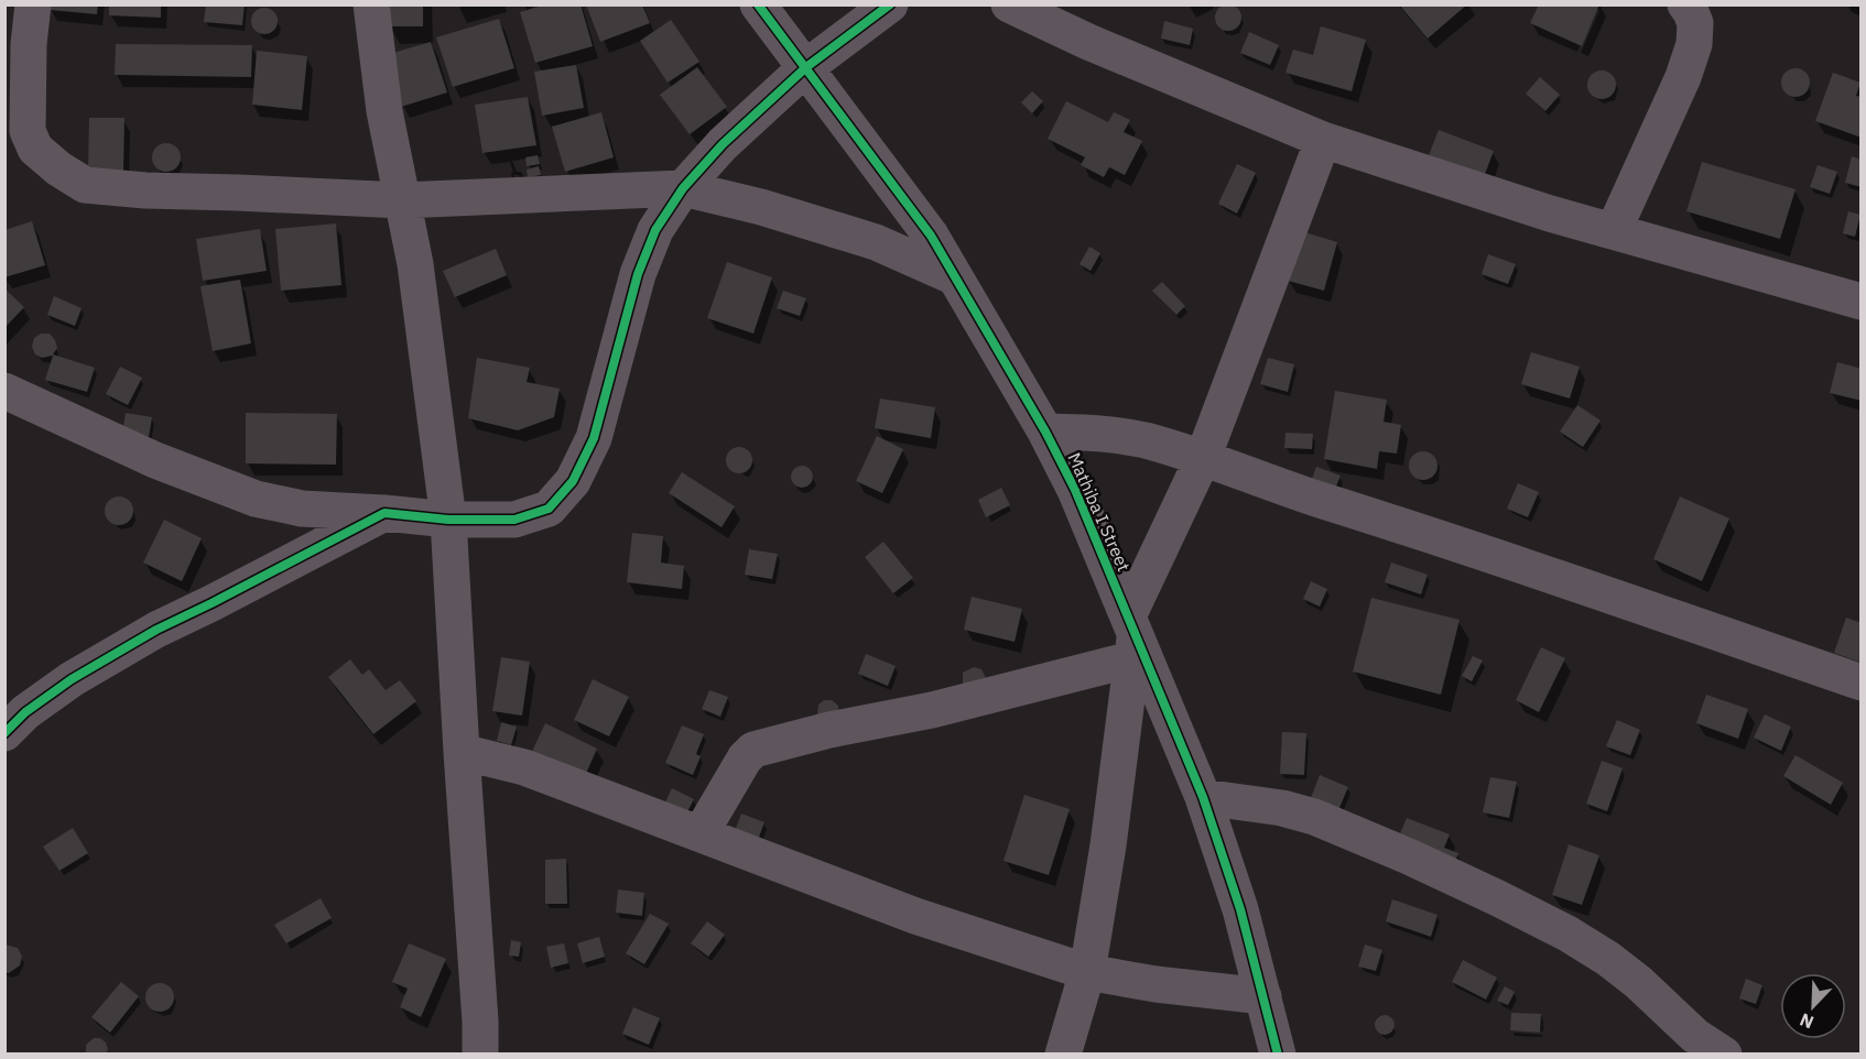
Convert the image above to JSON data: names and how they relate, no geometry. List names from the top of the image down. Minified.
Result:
{"streets":{"street":["Mathiba I Street"]},"north":"bottom left"}
